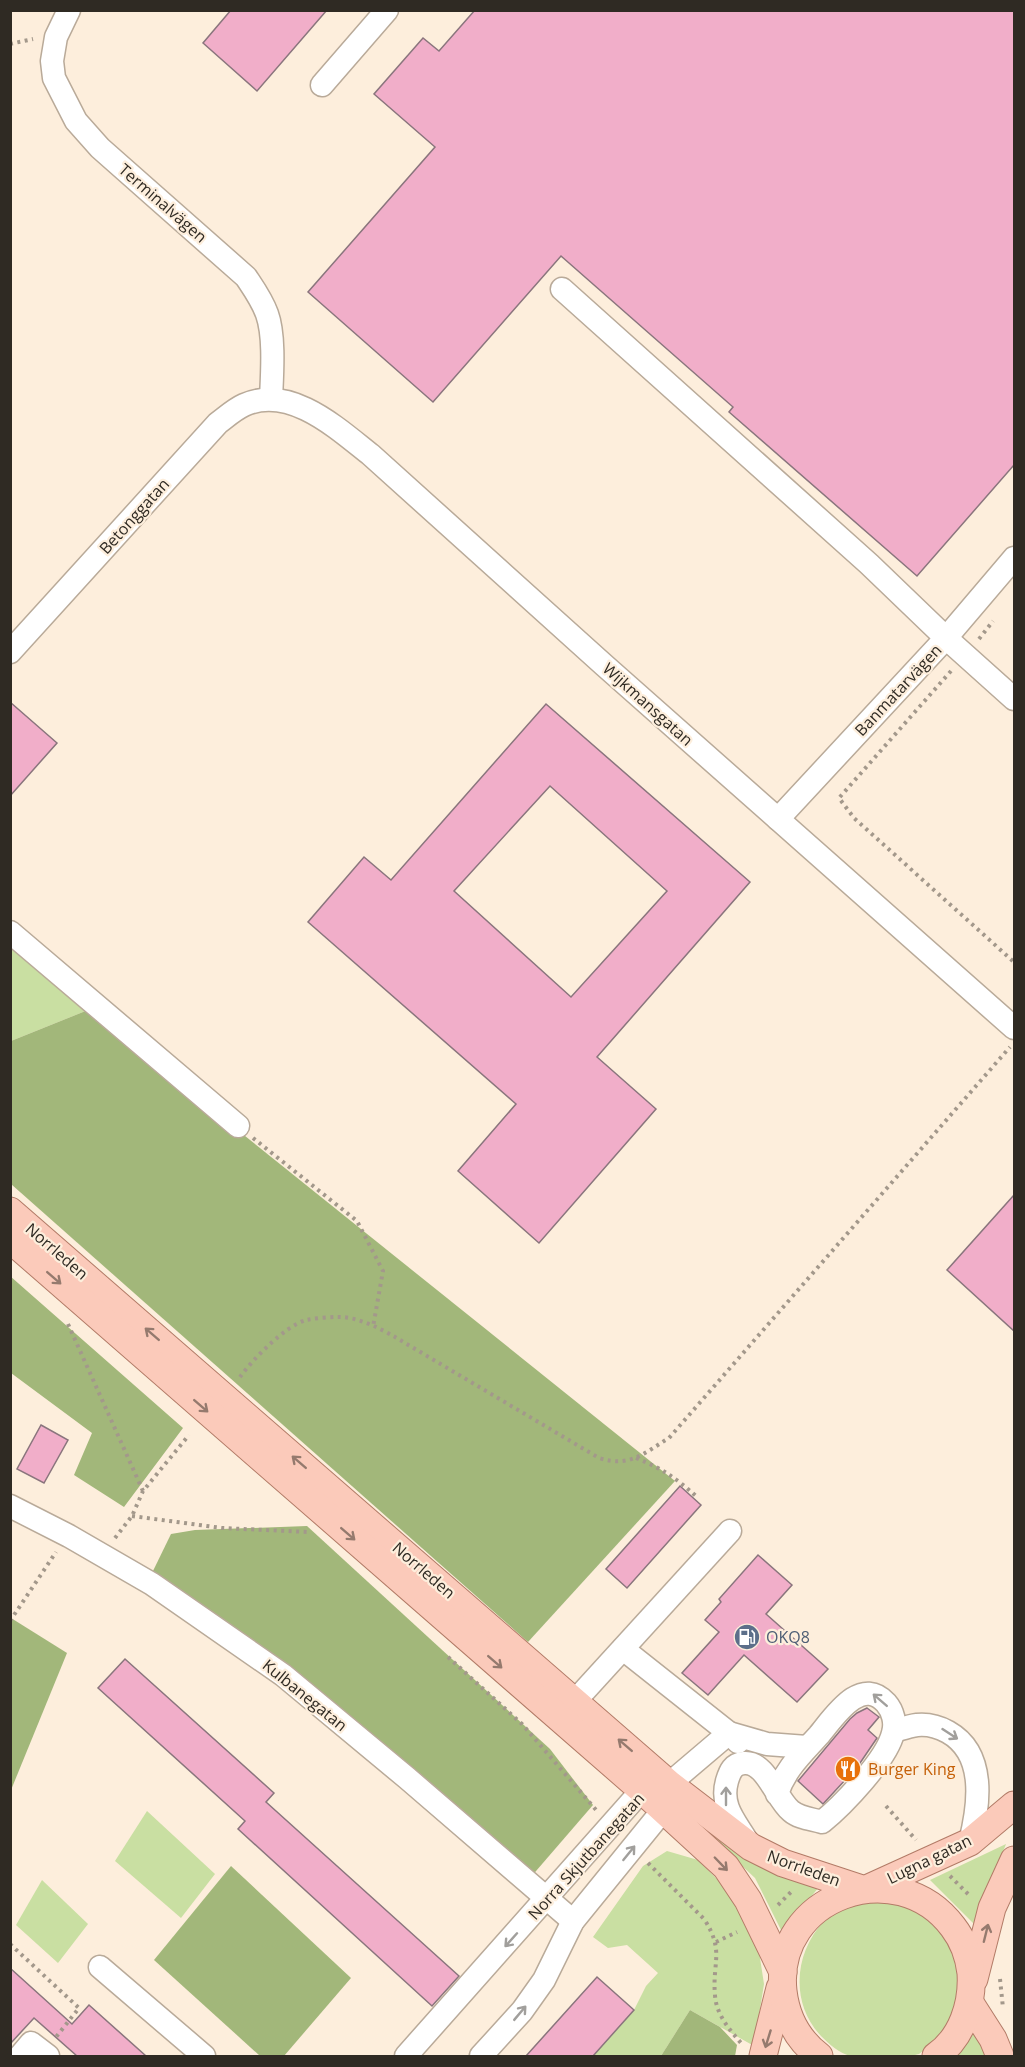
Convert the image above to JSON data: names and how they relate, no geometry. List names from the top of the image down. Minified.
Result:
{"streets":{"main road":["Norrleden","Lugna gatan"],"street":["Terminalvägen","Betonggatan","Banmatarvägen","Wijkmansgatan","Kulbanegatan","Norra Skjutbanegatan"]},"crossings":[["Terminalvägen","Betonggatan"],["Terminalvägen","Wijkmansgatan"],["Betonggatan","Wijkmansgatan"],["Banmatarvägen","Wijkmansgatan"],["Norrleden","Norra Skjutbanegatan"],["Norrleden","Lugna gatan"],["Kulbanegatan","Norra Skjutbanegatan"]],"places":{"fuel station":["OKQ8"],"restaurant":["Burger King"]}}
